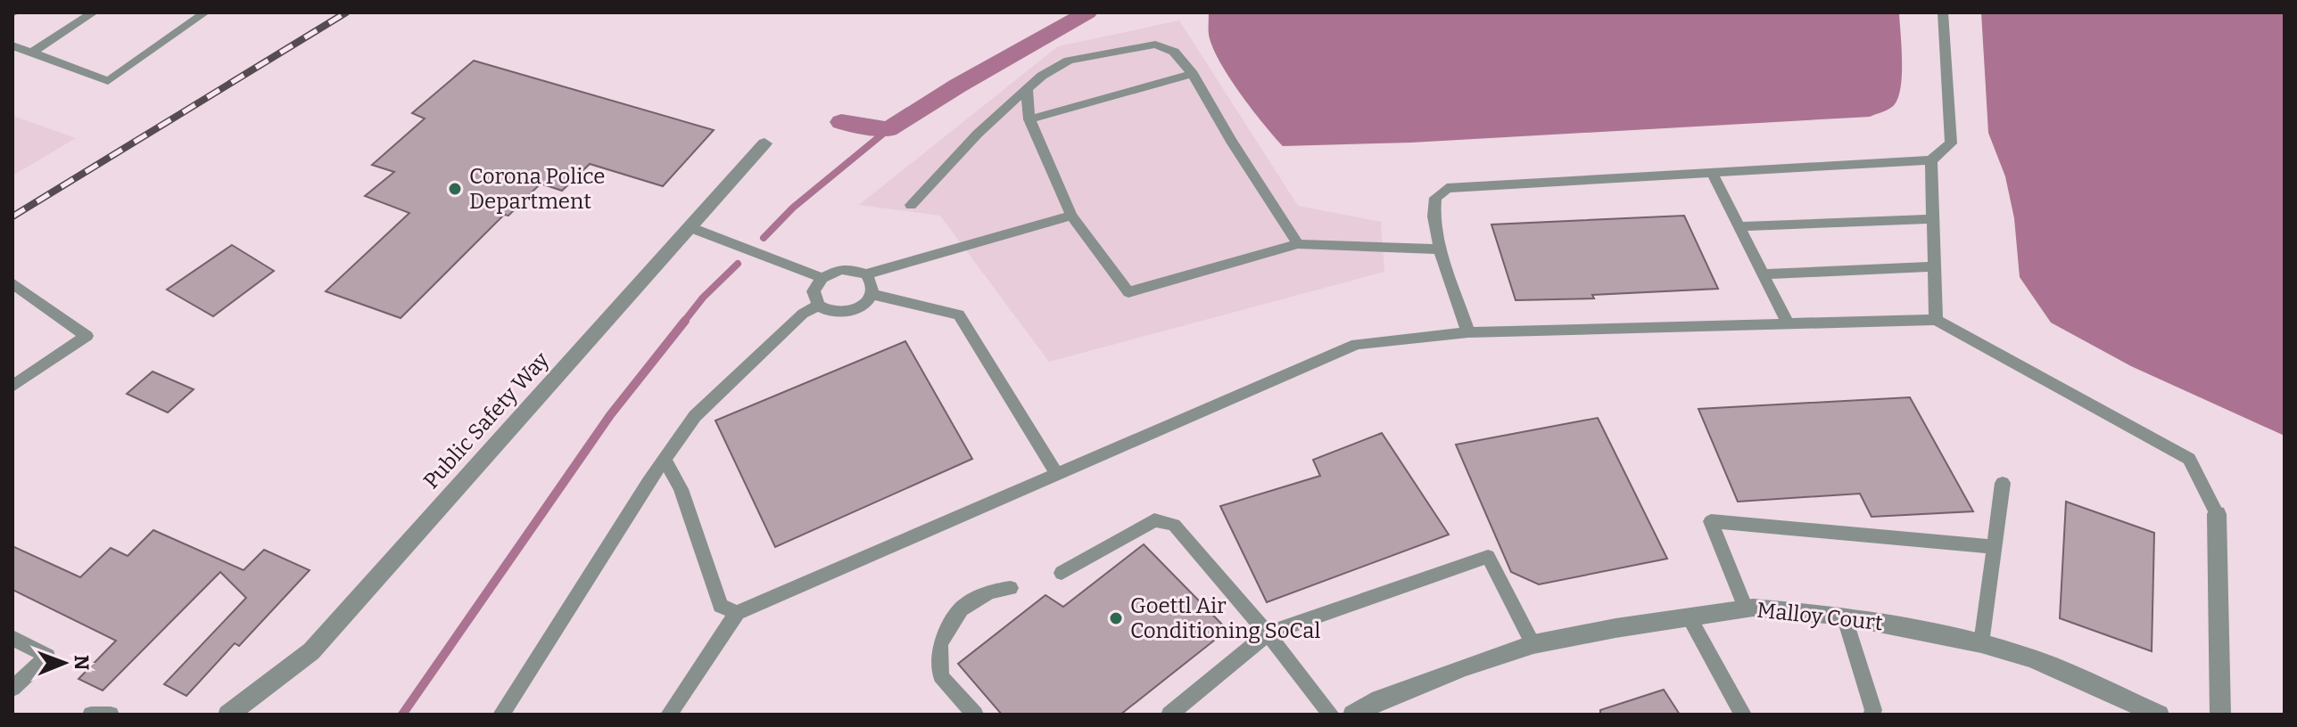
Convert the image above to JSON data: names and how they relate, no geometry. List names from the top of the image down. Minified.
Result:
{"streets":{"street":["Public Safety Way","Malloy Court"]},"places":["Corona Police Department","Goettl Air Conditioning SoCal"],"north":"right"}
